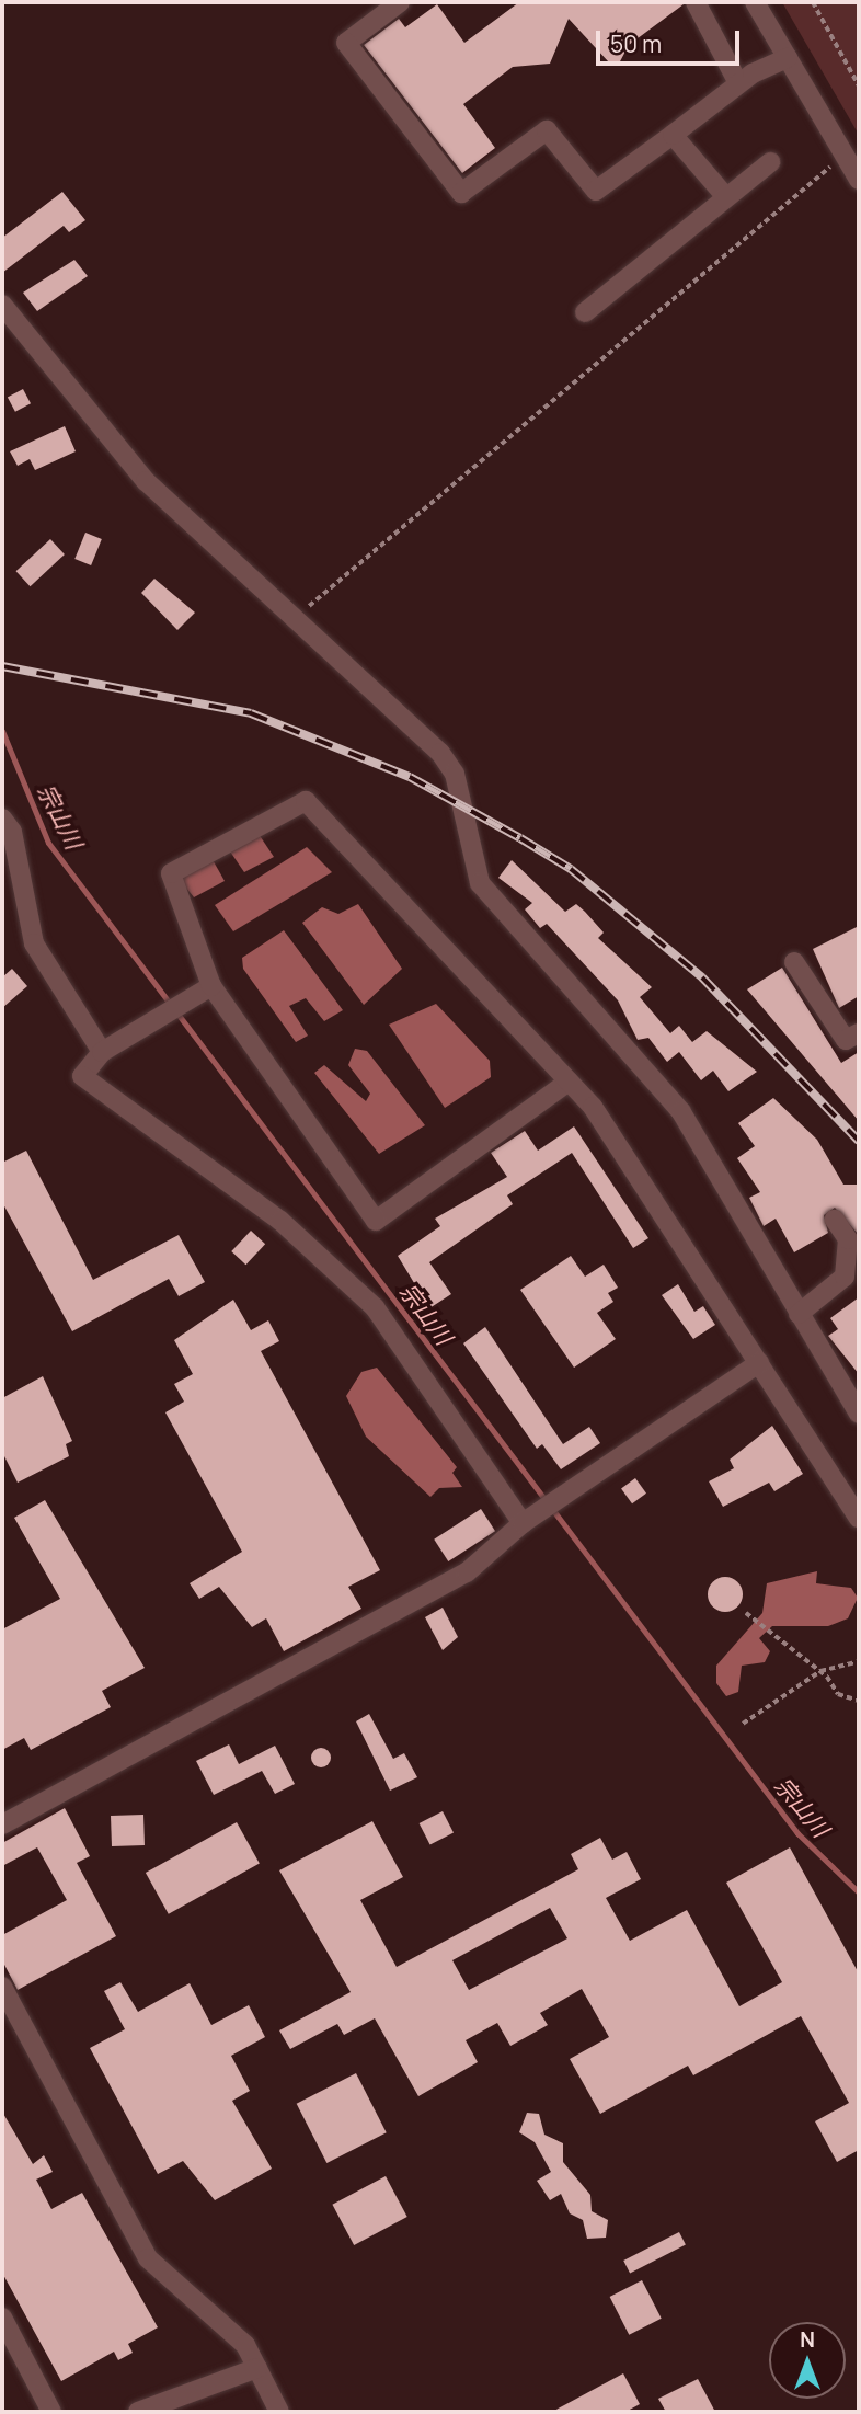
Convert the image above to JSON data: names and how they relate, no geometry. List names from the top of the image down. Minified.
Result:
{"water":["宗山川"],"scale_bar":"50 m","north":"top"}
